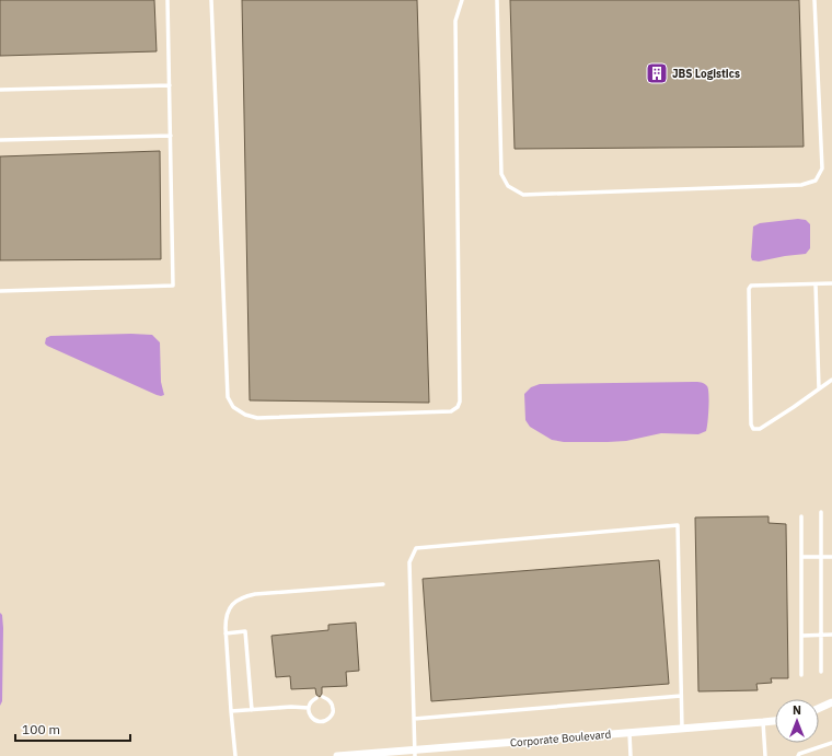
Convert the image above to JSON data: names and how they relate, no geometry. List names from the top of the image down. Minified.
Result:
{"streets":{"street":["Corporate Boulevard"]},"places":{"building":["JBS Logistics"]},"scale_bar":"100 m","north":"top"}
